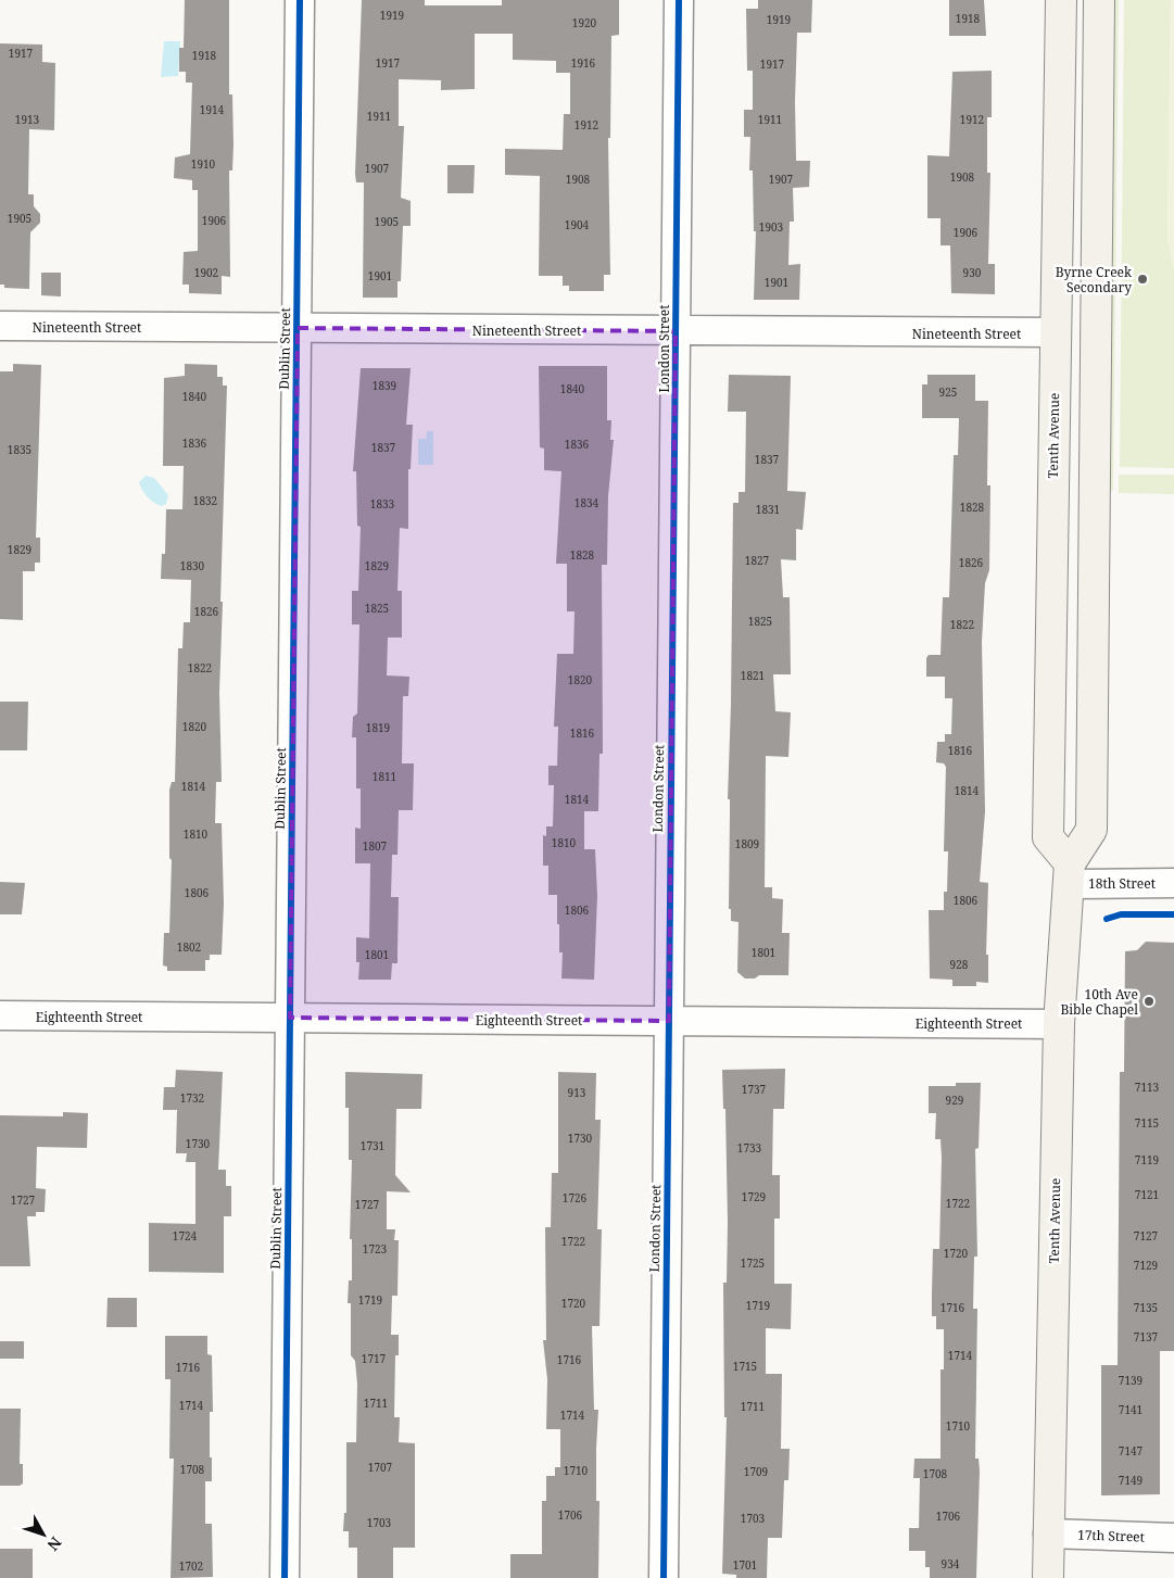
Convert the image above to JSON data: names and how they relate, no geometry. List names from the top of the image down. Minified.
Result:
{"streets":{"main road":["Tenth Avenue"],"street":["Nineteenth Street","Dublin Street","London Street","18th Street","Eighteenth Street","17th Street"]},"crossings":[["Nineteenth Street","Dublin Street"],["Nineteenth Street","London Street"],["Nineteenth Street","Tenth Avenue"],["Dublin Street","Eighteenth Street"],["London Street","Eighteenth Street"],["Tenth Avenue","18th Street"],["Tenth Avenue","Eighteenth Street"],["Tenth Avenue","17th Street"]],"places":["Byrne Creek Secondary","10th Ave Bible Chapel"],"house_numbers":["1919","1918","1919","1920","1917","1918","1917","1916","1917","1914","1911","1913","1911","1912","1912","1910","1907","1908","1908","1907","1905","1906","1905","1904","1903","1906","1902","930","1901","1901","1839","1840","925","1840","1836","1836","1837","1835","1837","1832","1834","1833","1828","1831","1829","1828","1827","1826","1830","1829","1825","1826","1825","1822","1822","1821","1820","1820","1819","1816","1816","1811","1814","1814","1814","1810","1810","1809","1807","1806","1806","1806","1802","1801","1801","928","7113","1737","913","1732","929","7115","1730","1730","1731","1733","7119","7121","1729","1726","1727","1722","1727","1724","7127","1722","1723","1720","1725","7129","1719","1720","1719","1716","7135","7137","1714","1717","1716","1715","1716","7139","1711","1714","1711","7141","1714","1710","7147","1707","1708","1710","1709","1708","7149","1706","1706","1703","1703","934","1701","1702"],"north":"bottom right"}
